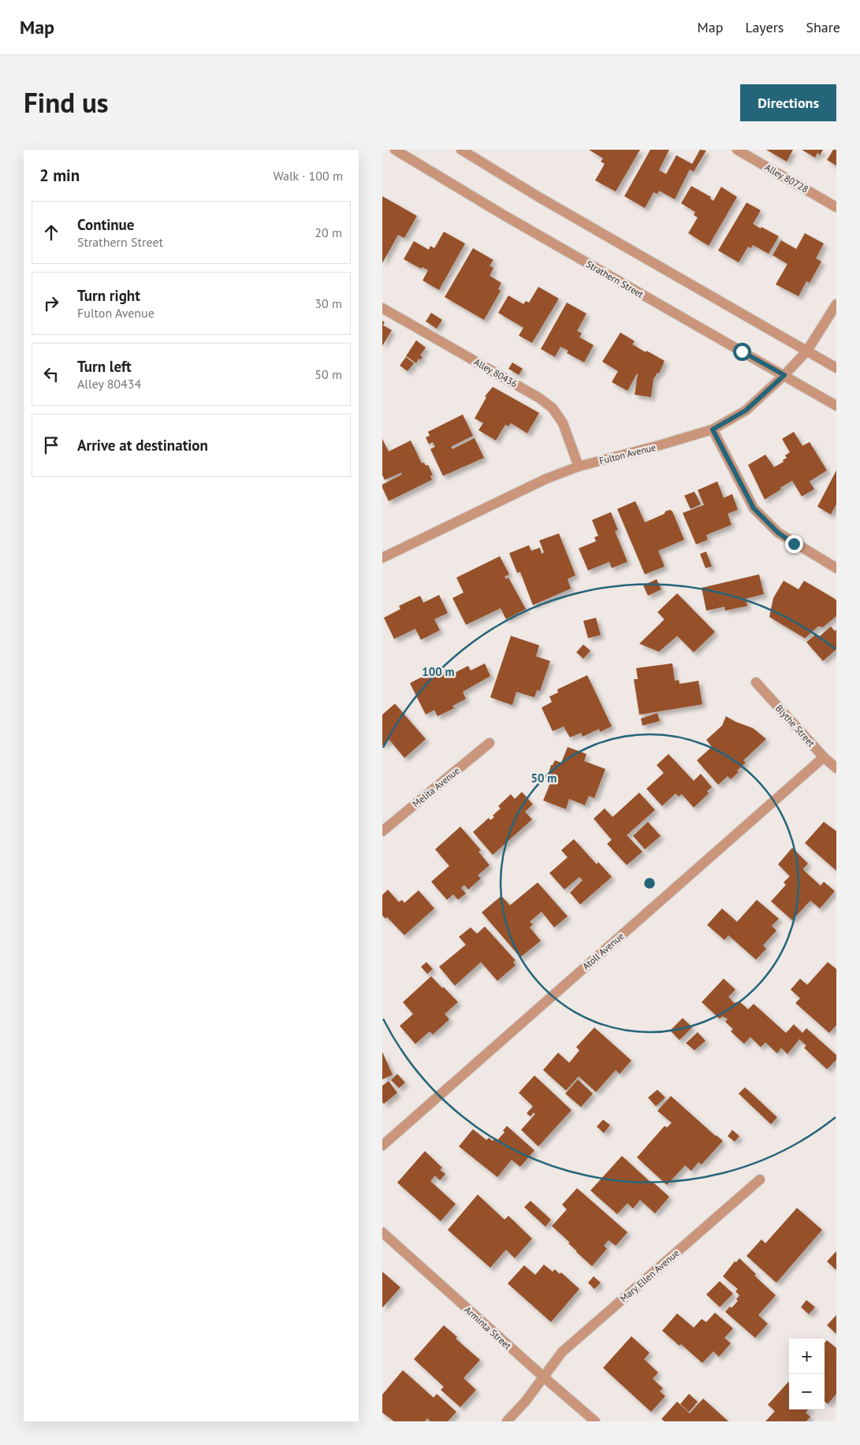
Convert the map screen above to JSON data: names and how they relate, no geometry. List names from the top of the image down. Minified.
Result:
{"streets":{"street":["Alley 80728","Strathern Street","Alley 80436","Fulton Avenue","Blythe Street","Melita Avenue","Atoll Avenue","Mary Ellen Avenue","Arminta Street"]},"crossings":[["Strathern Street","Fulton Avenue"],["Alley 80436","Fulton Avenue"],["Blythe Street","Atoll Avenue"],["Mary Ellen Avenue","Arminta Street"]],"page":{"header":"Map","nav":["Map","Layers","Share"],"title":"Find us","buttons":"Directions","heading":["2 min","Walk · 100 m"],"list":[["Continue","Strathern Street","20 m"],["Turn right","Fulton Avenue","30 m"],["Turn left","Alley 80434","50 m"],"Arrive at destination"],"map_buttons":["+","−"]},"rings":["100 m","50 m"]}
